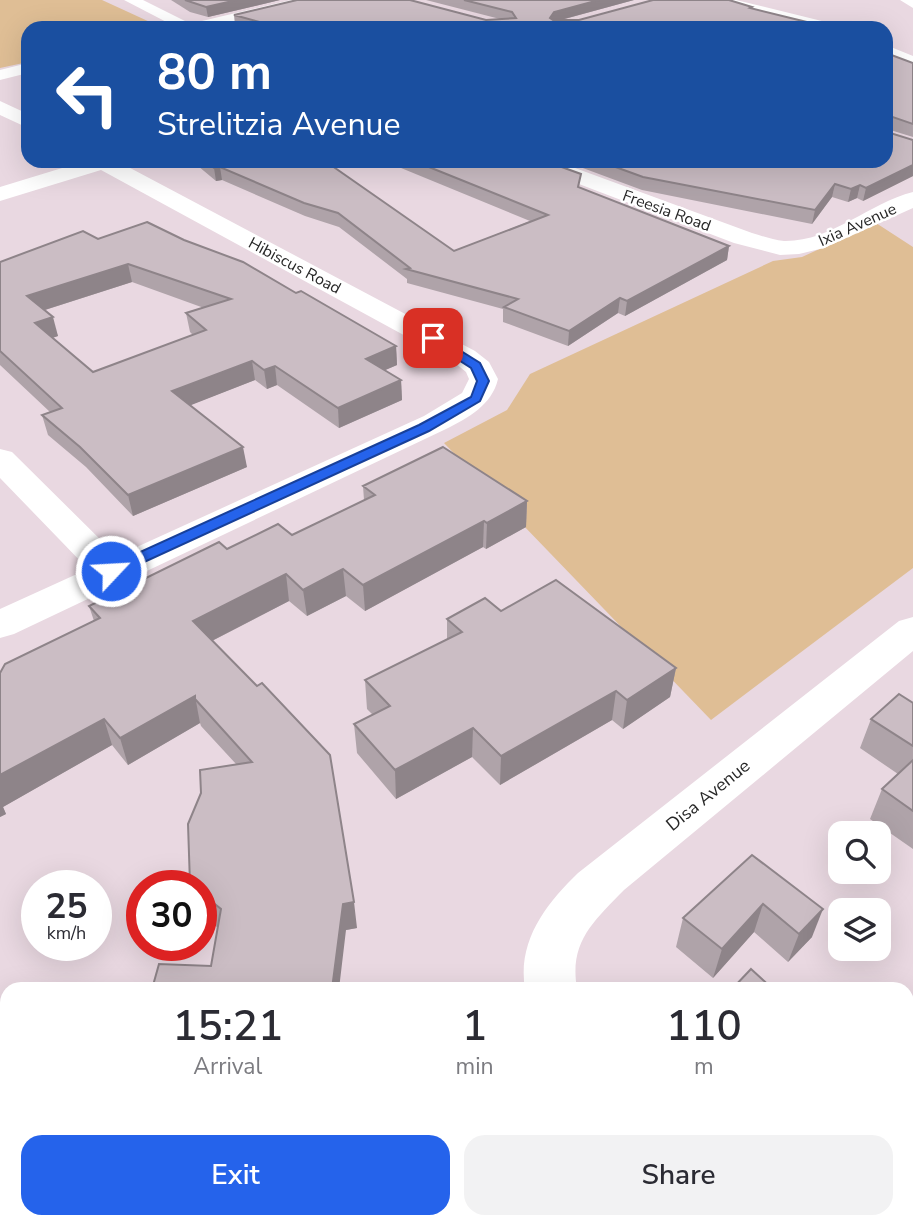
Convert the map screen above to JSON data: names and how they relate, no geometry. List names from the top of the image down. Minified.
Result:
{"streets":{"street":["Freesia Road","Ixia Avenue","Hibiscus Road","Disa Avenue"]},"crossings":[["Freesia Road","Ixia Avenue"]],"page":{"turn":["80 m","Strelitzia Avenue"],"speed":"25 km/h","limit":"30","eta":["15:21","Arrival","1","min","110","m"],"buttons":["Exit","Share"]}}
